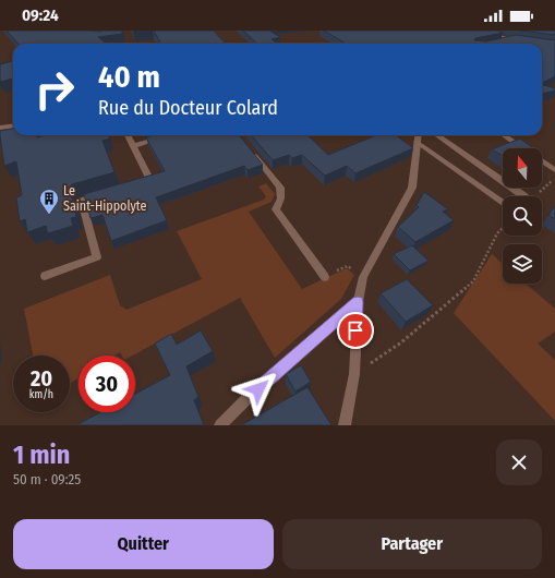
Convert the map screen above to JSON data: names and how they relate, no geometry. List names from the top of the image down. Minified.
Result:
{"places":{"building":["Le Saint-Hippolyte"]},"north":"top","page":{"status":"09:24","turn":["40 m","Rue du Docteur Colard"],"speed":"20 km/h","limit":"30","heading":["1 min","50 m · 09:25"],"buttons":["Quitter","Partager"]}}
